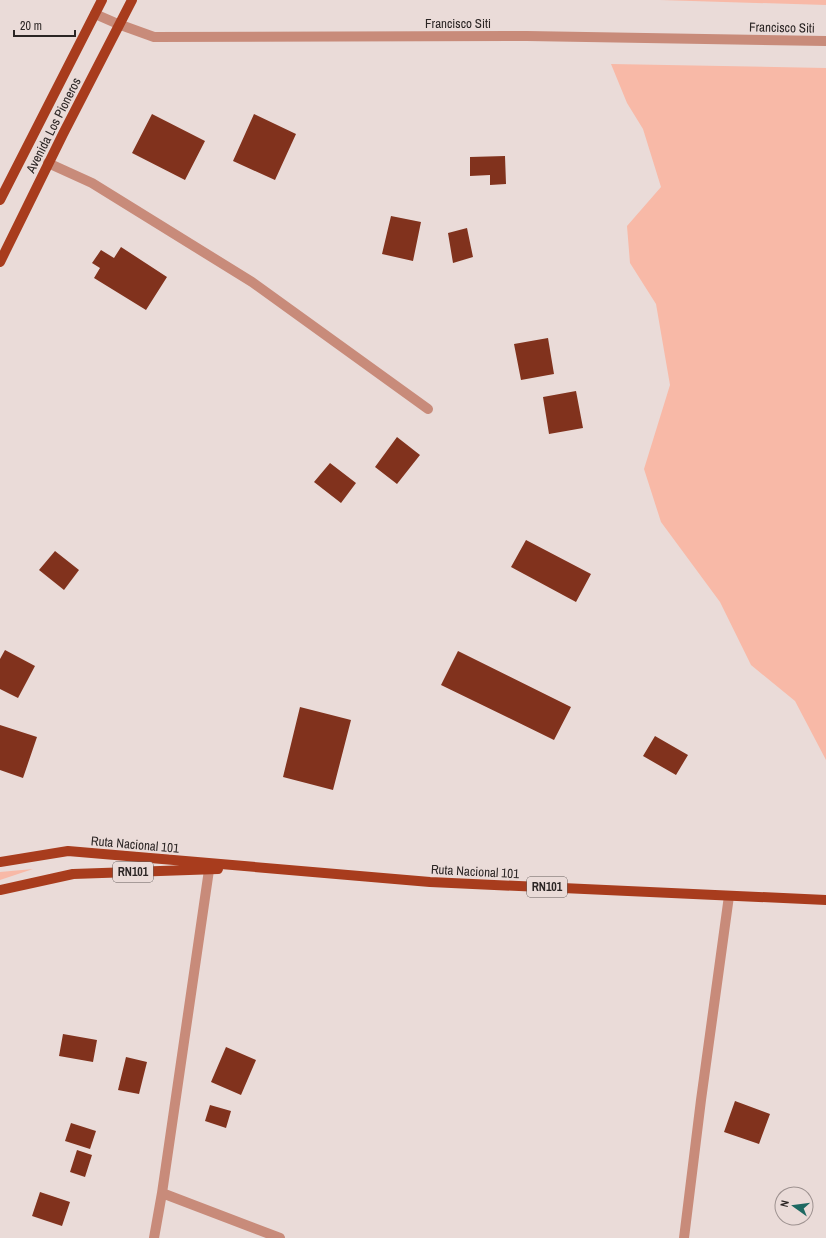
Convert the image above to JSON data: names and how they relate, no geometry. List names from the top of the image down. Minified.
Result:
{"streets":{"main road":["Avenida Los Pioneros","Ruta Nacional 101","RN101"],"street":["Francisco Siti"]},"crossings":[["Francisco Siti","Avenida Los Pioneros"]],"scale_bar":"20 m","north":"left"}
